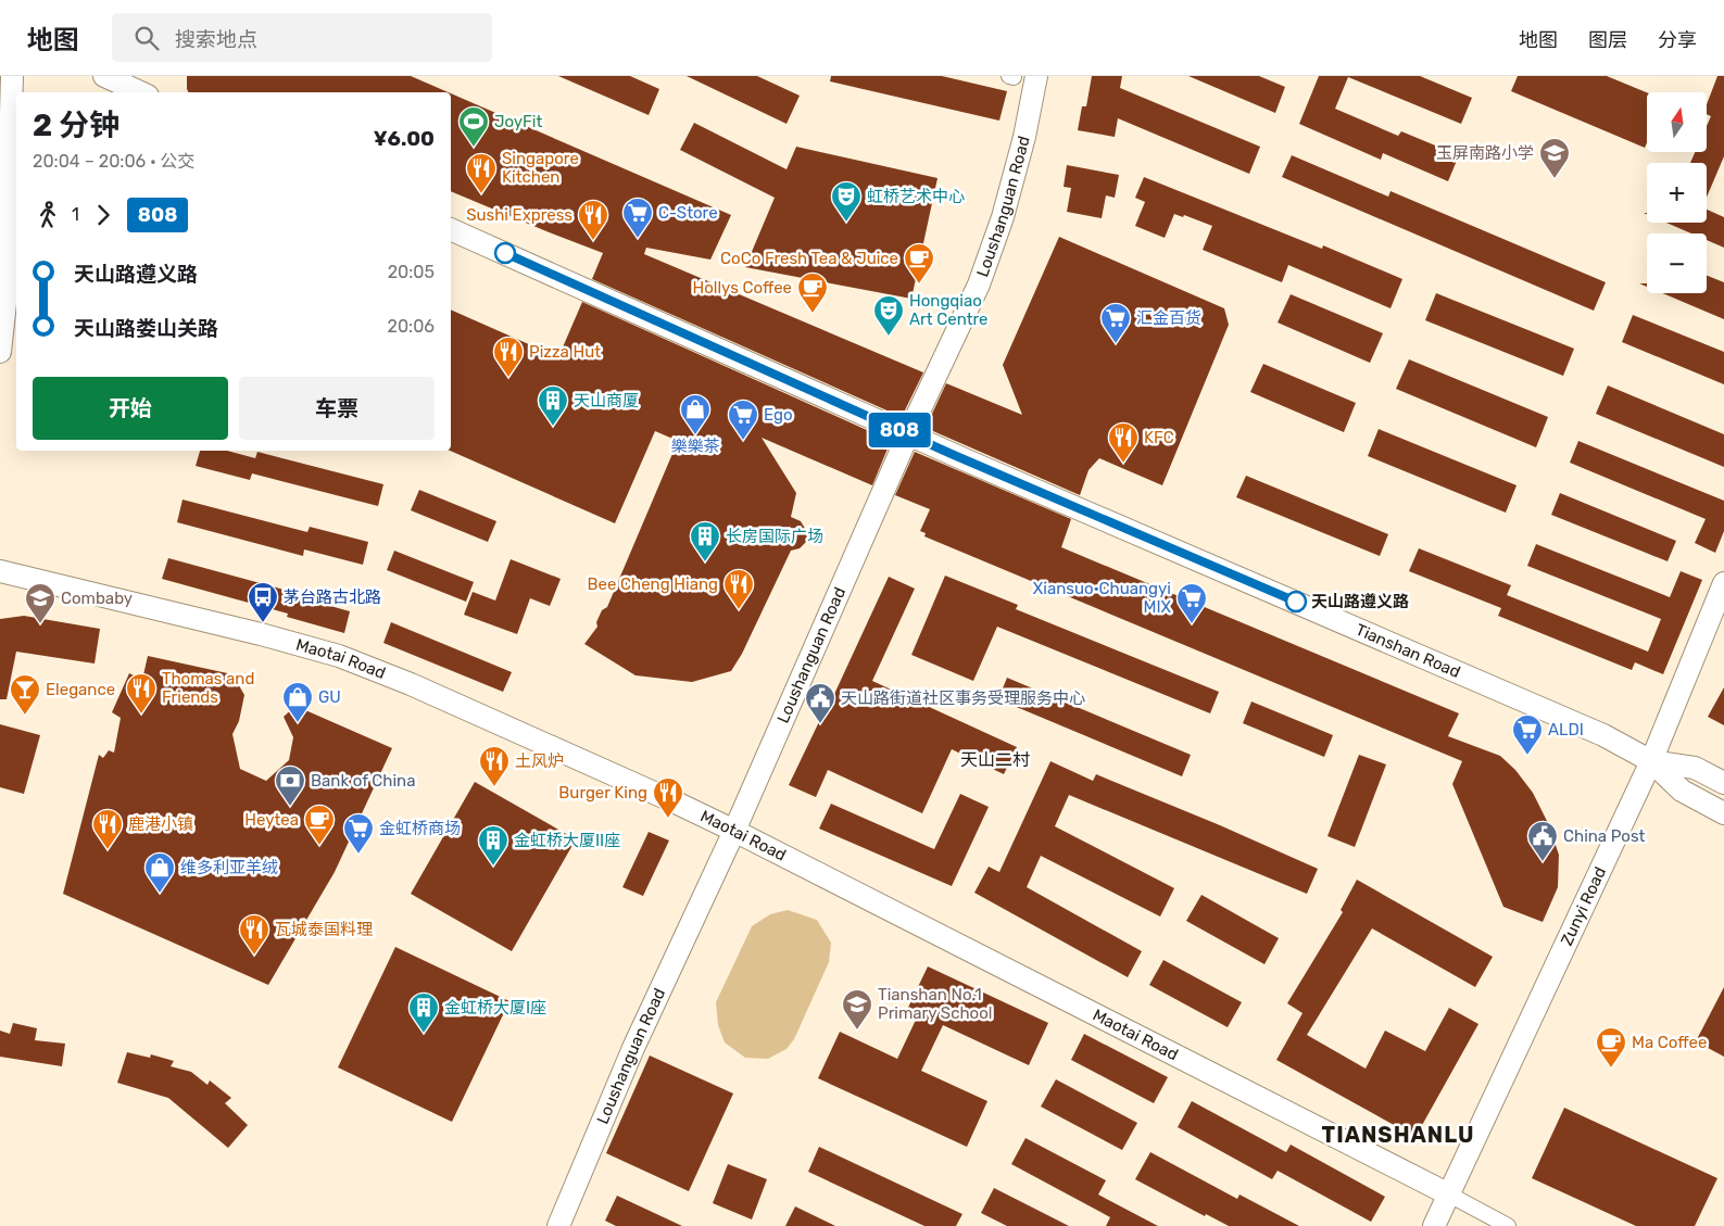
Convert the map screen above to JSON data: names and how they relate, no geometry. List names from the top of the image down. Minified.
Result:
{"streets":{"street":["Loushanguan Road","Tianshan Road","Maotai Road","Zunyi Road"]},"crossings":[["Loushanguan Road","Tianshan Road"],["Loushanguan Road","Maotai Road"],["Tianshan Road","Zunyi Road"],["Maotai Road","Zunyi Road"]],"districts":["天山二村","TIANSHANLU"],"places":{"sports":["JoyFit"],"school or university":["玉屏南路小学","Combaby","Tianshan No.1 Primary School"],"restaurant":["Singapore Kitchen","Sushi Express","Pizza Hut","KFC","Bee Cheng Hiang","Thomas and Friends","土风炉","Burger King","鹿港小镇","瓦城泰国料理"],"theatre":["虹桥艺术中心","Hongqiao Art Centre"],"supermarket":["C-Store","汇金百货","Ego","Xiansuo·Chuangyi MIX","ALDI","金虹桥商场"],"cafe":["CoCo Fresh Tea & Juice","Hollys Coffee","Heytea","Ma Coffee"],"building":["天山商厦","长房国际广场","金虹桥大厦II座","金虹桥大厦I座"],"shop":["樂樂茶","GU","维多利亚羊绒"],"other":["天山路遵义路"],"bus stop":["茅台路古北路"],"bar":["Elegance"],"public building":["天山路街道社区事务受理服务中心","China Post"],"bank":["Bank of China"]},"lines":["bus line 808"],"north":"top","page":{"header":"地图","search":"搜索地点","nav":["地图","图层","分享"],"on_map":"808","map_buttons":["+","−"],"heading":["2 分钟","20:04 – 20:06 · 公交","¥6.00"],"legs":["1","808"],"list":[{"name":"天山路遵义路","value":"20:05"},{"name":"天山路娄山关路","value":"20:06"}],"buttons":["开始","车票"]}}
